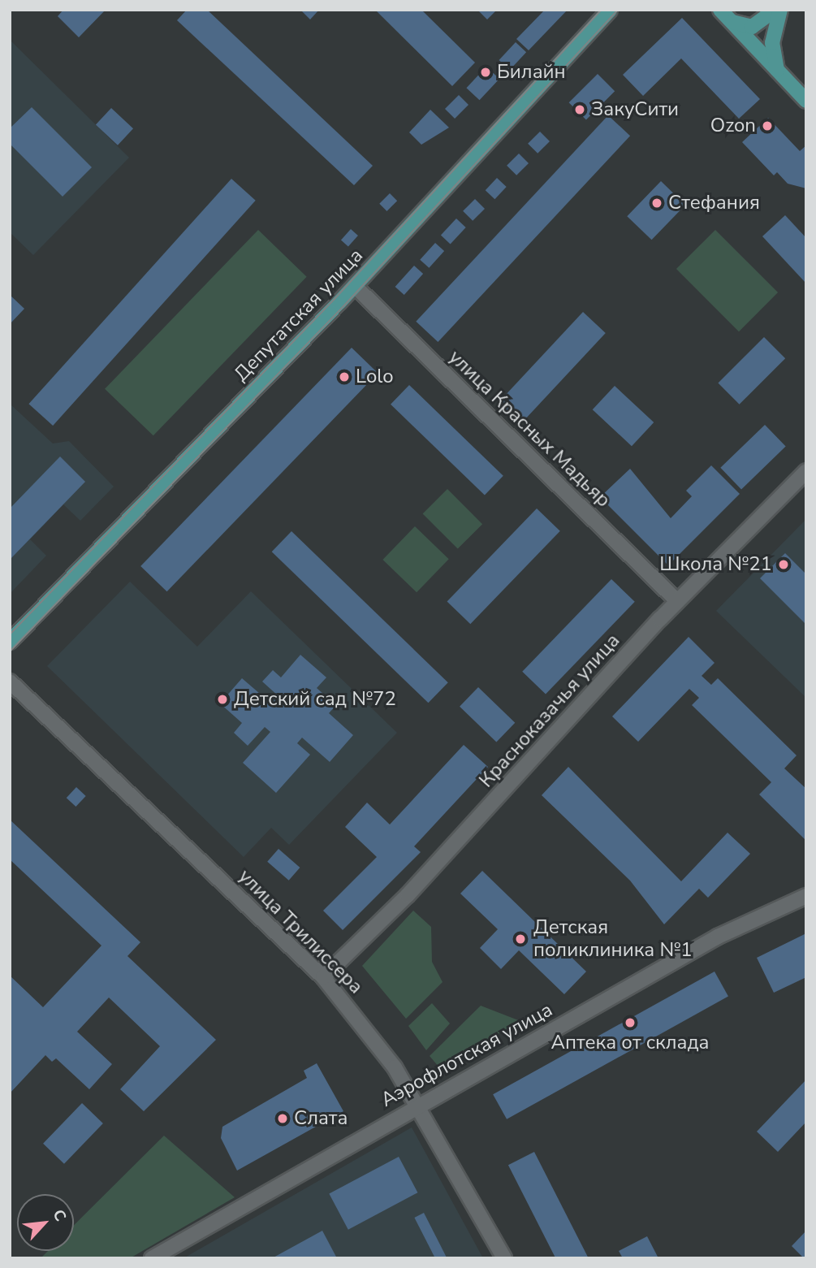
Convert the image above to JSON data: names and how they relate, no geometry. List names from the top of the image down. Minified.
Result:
{"streets":{"main road":["Депутатская улица"],"street":["улица Красных Мадьяр","Красноказачья улица","улица Трилиссера","Аэрофлотская улица"]},"crossings":[["Депутатская улица","улица Красных Мадьяр"],["улица Красных Мадьяр","Красноказачья улица"],["Красноказачья улица","улица Трилиссера"],["улица Трилиссера","Аэрофлотская улица"]],"places":["Билайн","ЗакуСити","Ozon","Стефания","Lolo","Школа №21","Детский сад №72","Детская поликлиника №1","Аптека от склада","Слата"],"north":"top right"}
